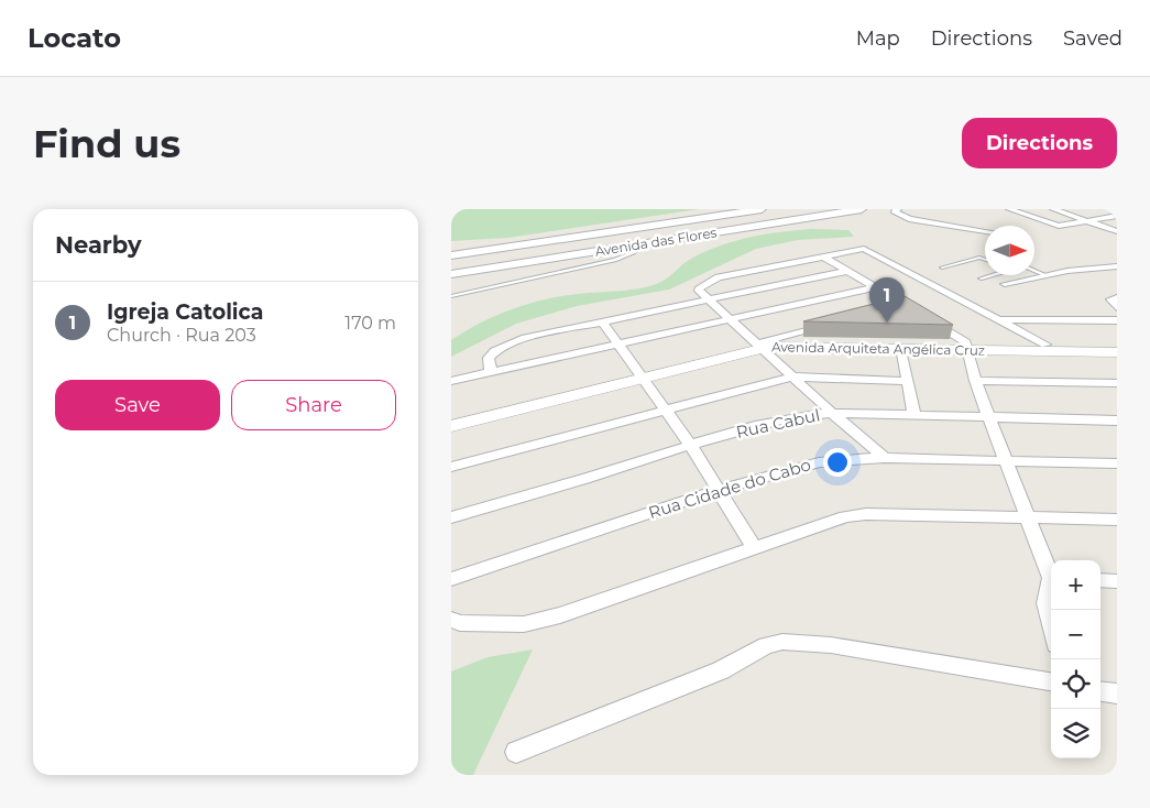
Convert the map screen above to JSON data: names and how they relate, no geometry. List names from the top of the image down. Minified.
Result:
{"streets":{"main road":["Avenida das Flores"],"street":["Avenida Arquiteta Angélica Cruz","Rua Cabul","Rua Cidade do Cabo"]},"north":"right","page":{"header":"Locato","nav":["Map","Directions","Saved"],"buttons":["Directions",["Save","Share"]],"title":"Find us","heading":"Nearby","pins":"1","list":[{"mark":"1","name":"Igreja Catolica","note":"Church · Rua 203","value":"170 m"}],"map_buttons":["+","−"]}}
